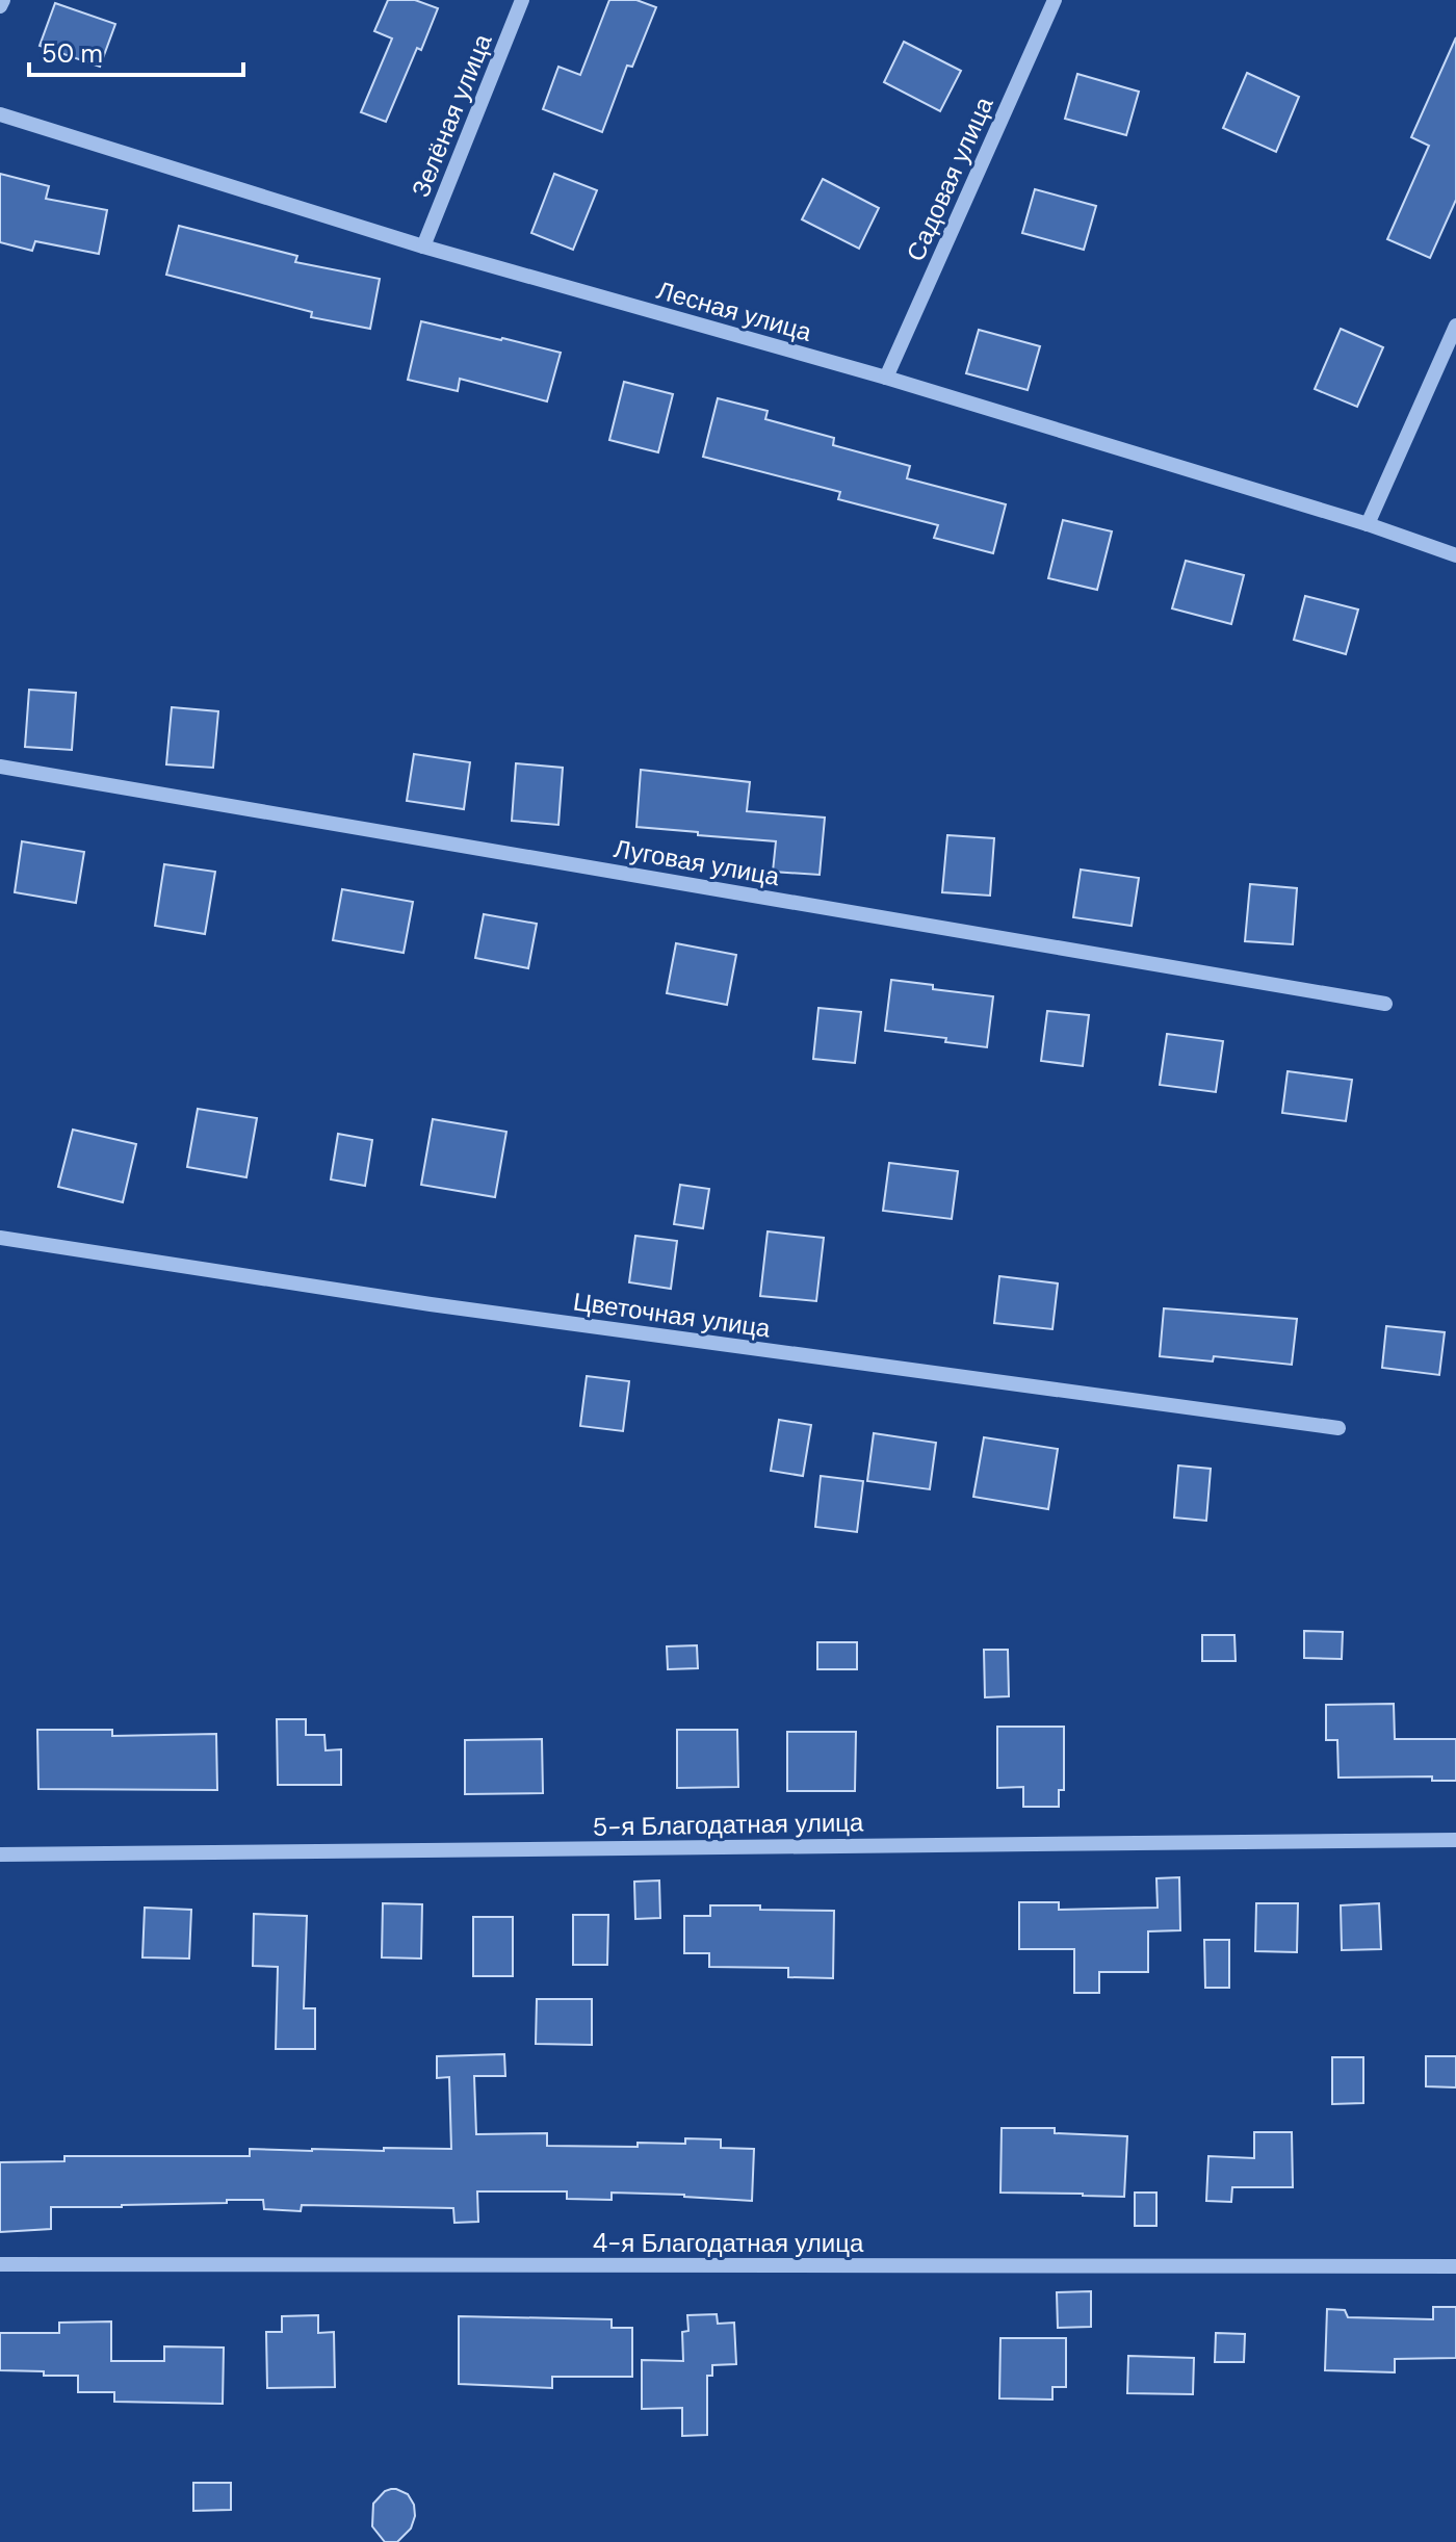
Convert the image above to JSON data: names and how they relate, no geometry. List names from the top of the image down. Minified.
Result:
{"streets":{"street":["Зелёная улица","Садовая улица","Лесная улица","Луговая улица","Цветочная улица","5-я Благодатная улица","4-я Благодатная улица"]},"crossings":[["Зелёная улица","Лесная улица"],["Садовая улица","Лесная улица"]],"scale_bar":"50 m"}
